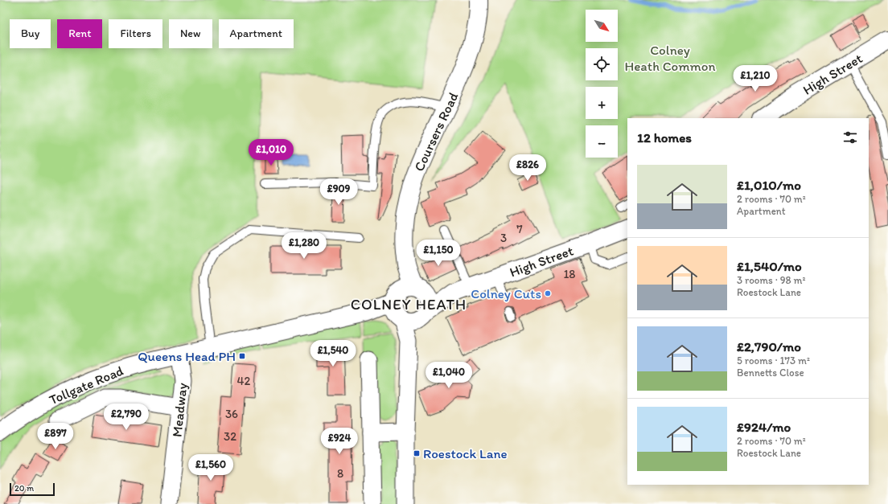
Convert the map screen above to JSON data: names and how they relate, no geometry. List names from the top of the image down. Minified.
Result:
{"streets":{"street":["High Street","Coursers Road","Tollgate Road","Meadway"]},"crossings":[["High Street","Coursers Road"],["High Street","Tollgate Road"],["Coursers Road","Tollgate Road"],["Tollgate Road","Meadway"]],"districts":["COLNEY HEATH"],"parks":["Colney Heath Common"],"places":{"other":["Colney Cuts"],"transit":["Queens Head PH","Roestock Lane"]},"house_numbers":["7","3","18","42","36","32","8"],"scale_bar":"20 m","north":"bottom right","page":{"map_buttons":["+","−"],"chip":["Buy","Rent","Filters","New","Apartment"],"price":["£1,210","£1,010","£826","£909","£1,280","£1,150","£1,540","£1,040","£2,790","£897","£924","£1,560"],"heading":"12 homes","list":[{"name":"£1,010/mo","note":"2 rooms · 70 m² · Apartment"},{"name":"£1,540/mo","note":"3 rooms · 98 m² · Roestock Lane"},{"name":"£2,790/mo","note":"5 rooms · 173 m² · Bennetts Close"},{"name":"£924/mo","note":"2 rooms · 70 m² · Roestock Lane"}],"scale":"20 m"}}
